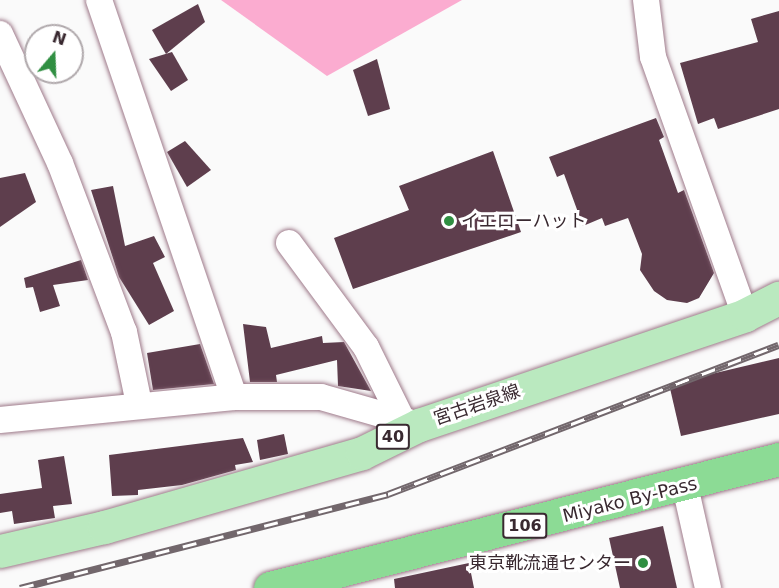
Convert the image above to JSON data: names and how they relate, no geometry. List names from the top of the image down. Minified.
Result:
{"streets":{"highway":["Miyako By-Pass","106"],"main road":["宮古岩泉線","40"]},"places":["イエローハット","東京靴流通センター"],"north":"top"}
